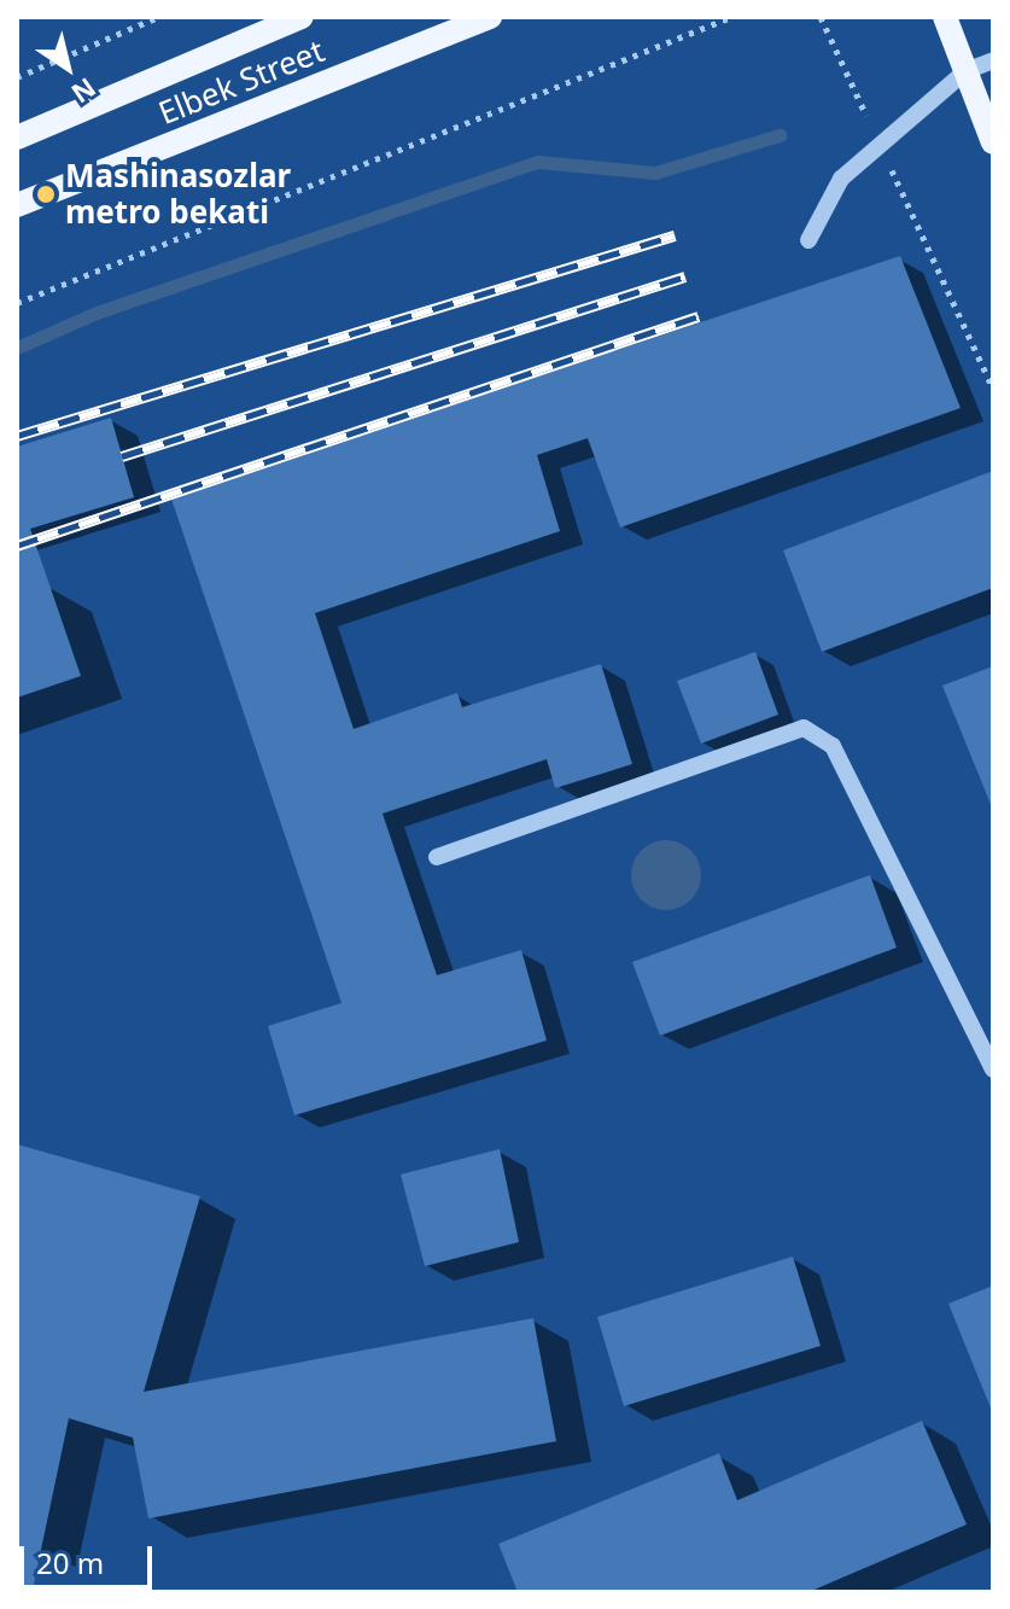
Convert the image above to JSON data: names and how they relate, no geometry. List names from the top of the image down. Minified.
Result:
{"streets":{"main road":["Elbek Street"]},"places":["Mashinasozlar metro bekati"],"scale_bar":"20 m","north":"bottom right"}
